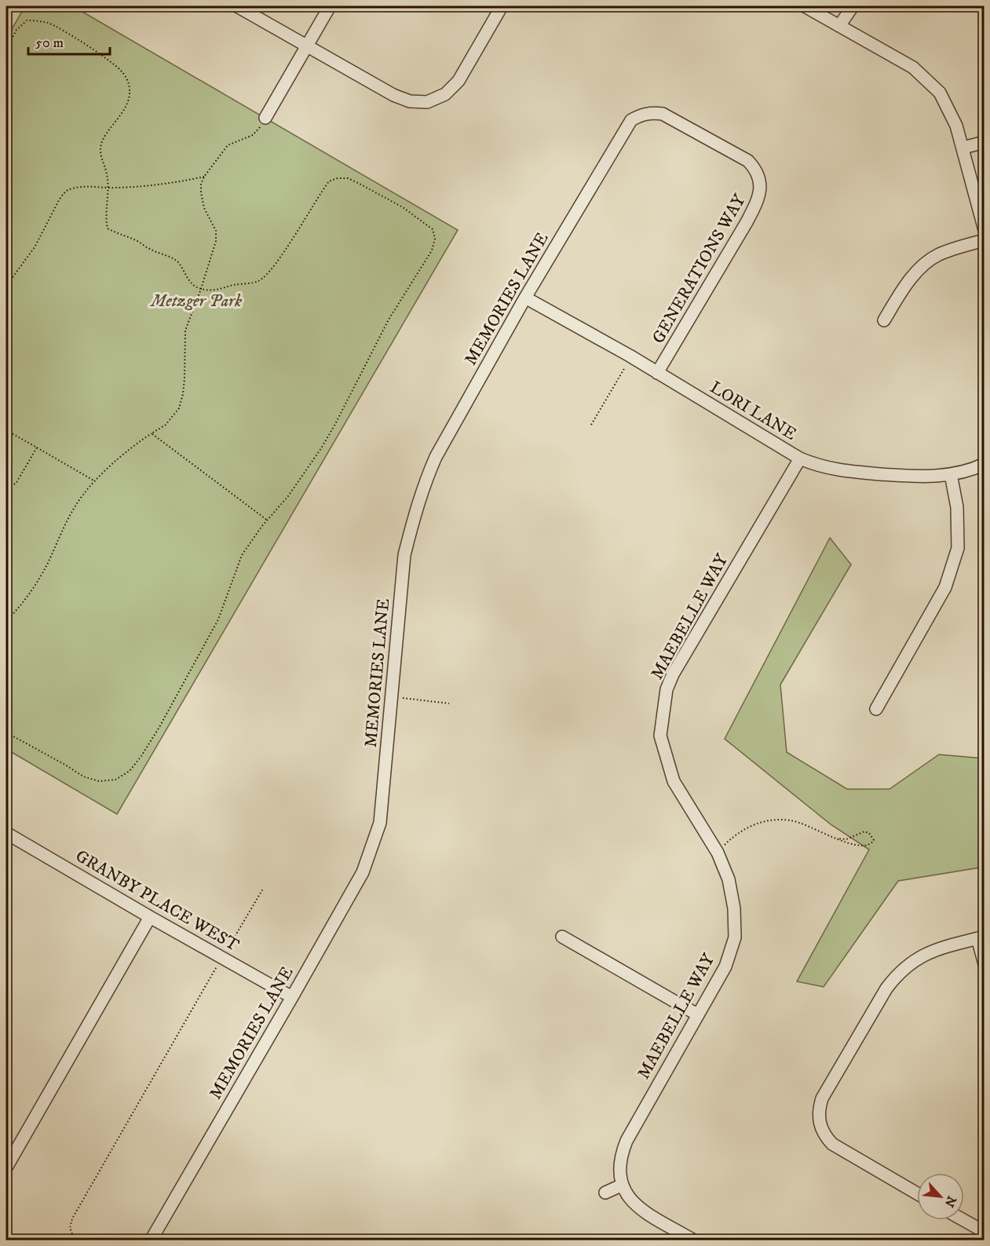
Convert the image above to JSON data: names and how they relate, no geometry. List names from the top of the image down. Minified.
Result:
{"streets":{"street":["GENERATIONS WAY","MEMORIES LANE","LORI LANE","MAEBELLE WAY","GRANBY PLACE WEST"]},"crossings":[["GENERATIONS WAY","MEMORIES LANE"],["GENERATIONS WAY","LORI LANE"],["MEMORIES LANE","LORI LANE"],["MEMORIES LANE","GRANBY PLACE WEST"],["LORI LANE","MAEBELLE WAY"]],"parks":["Metzger Park"],"scale_bar":"50 m","north":"bottom right"}
